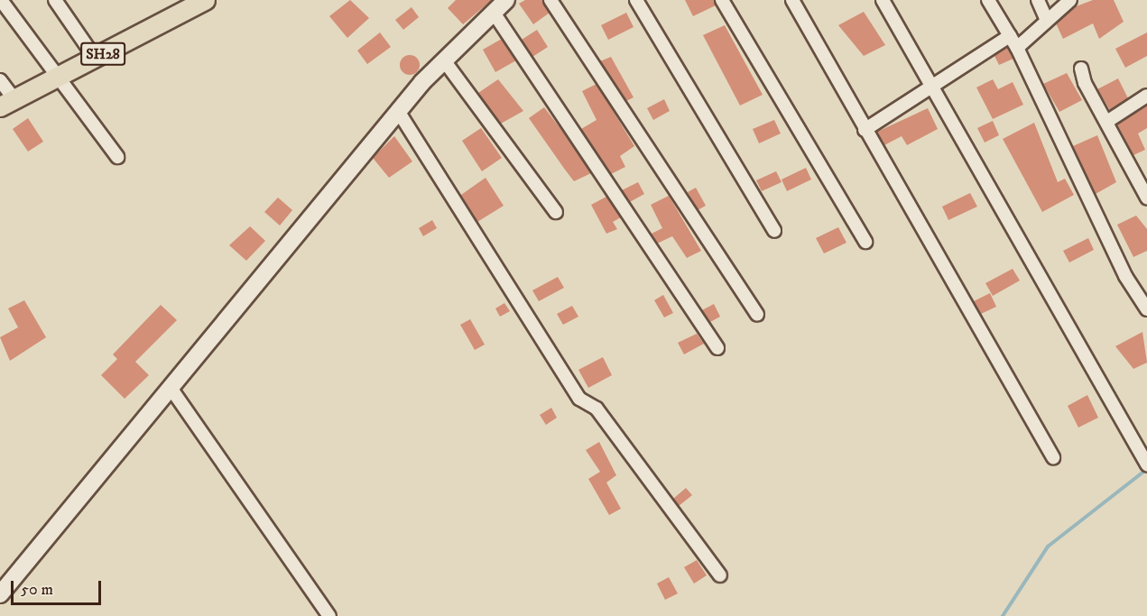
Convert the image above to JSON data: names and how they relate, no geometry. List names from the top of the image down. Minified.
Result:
{"streets":{"main road":["SH28"]},"scale_bar":"50 m"}
